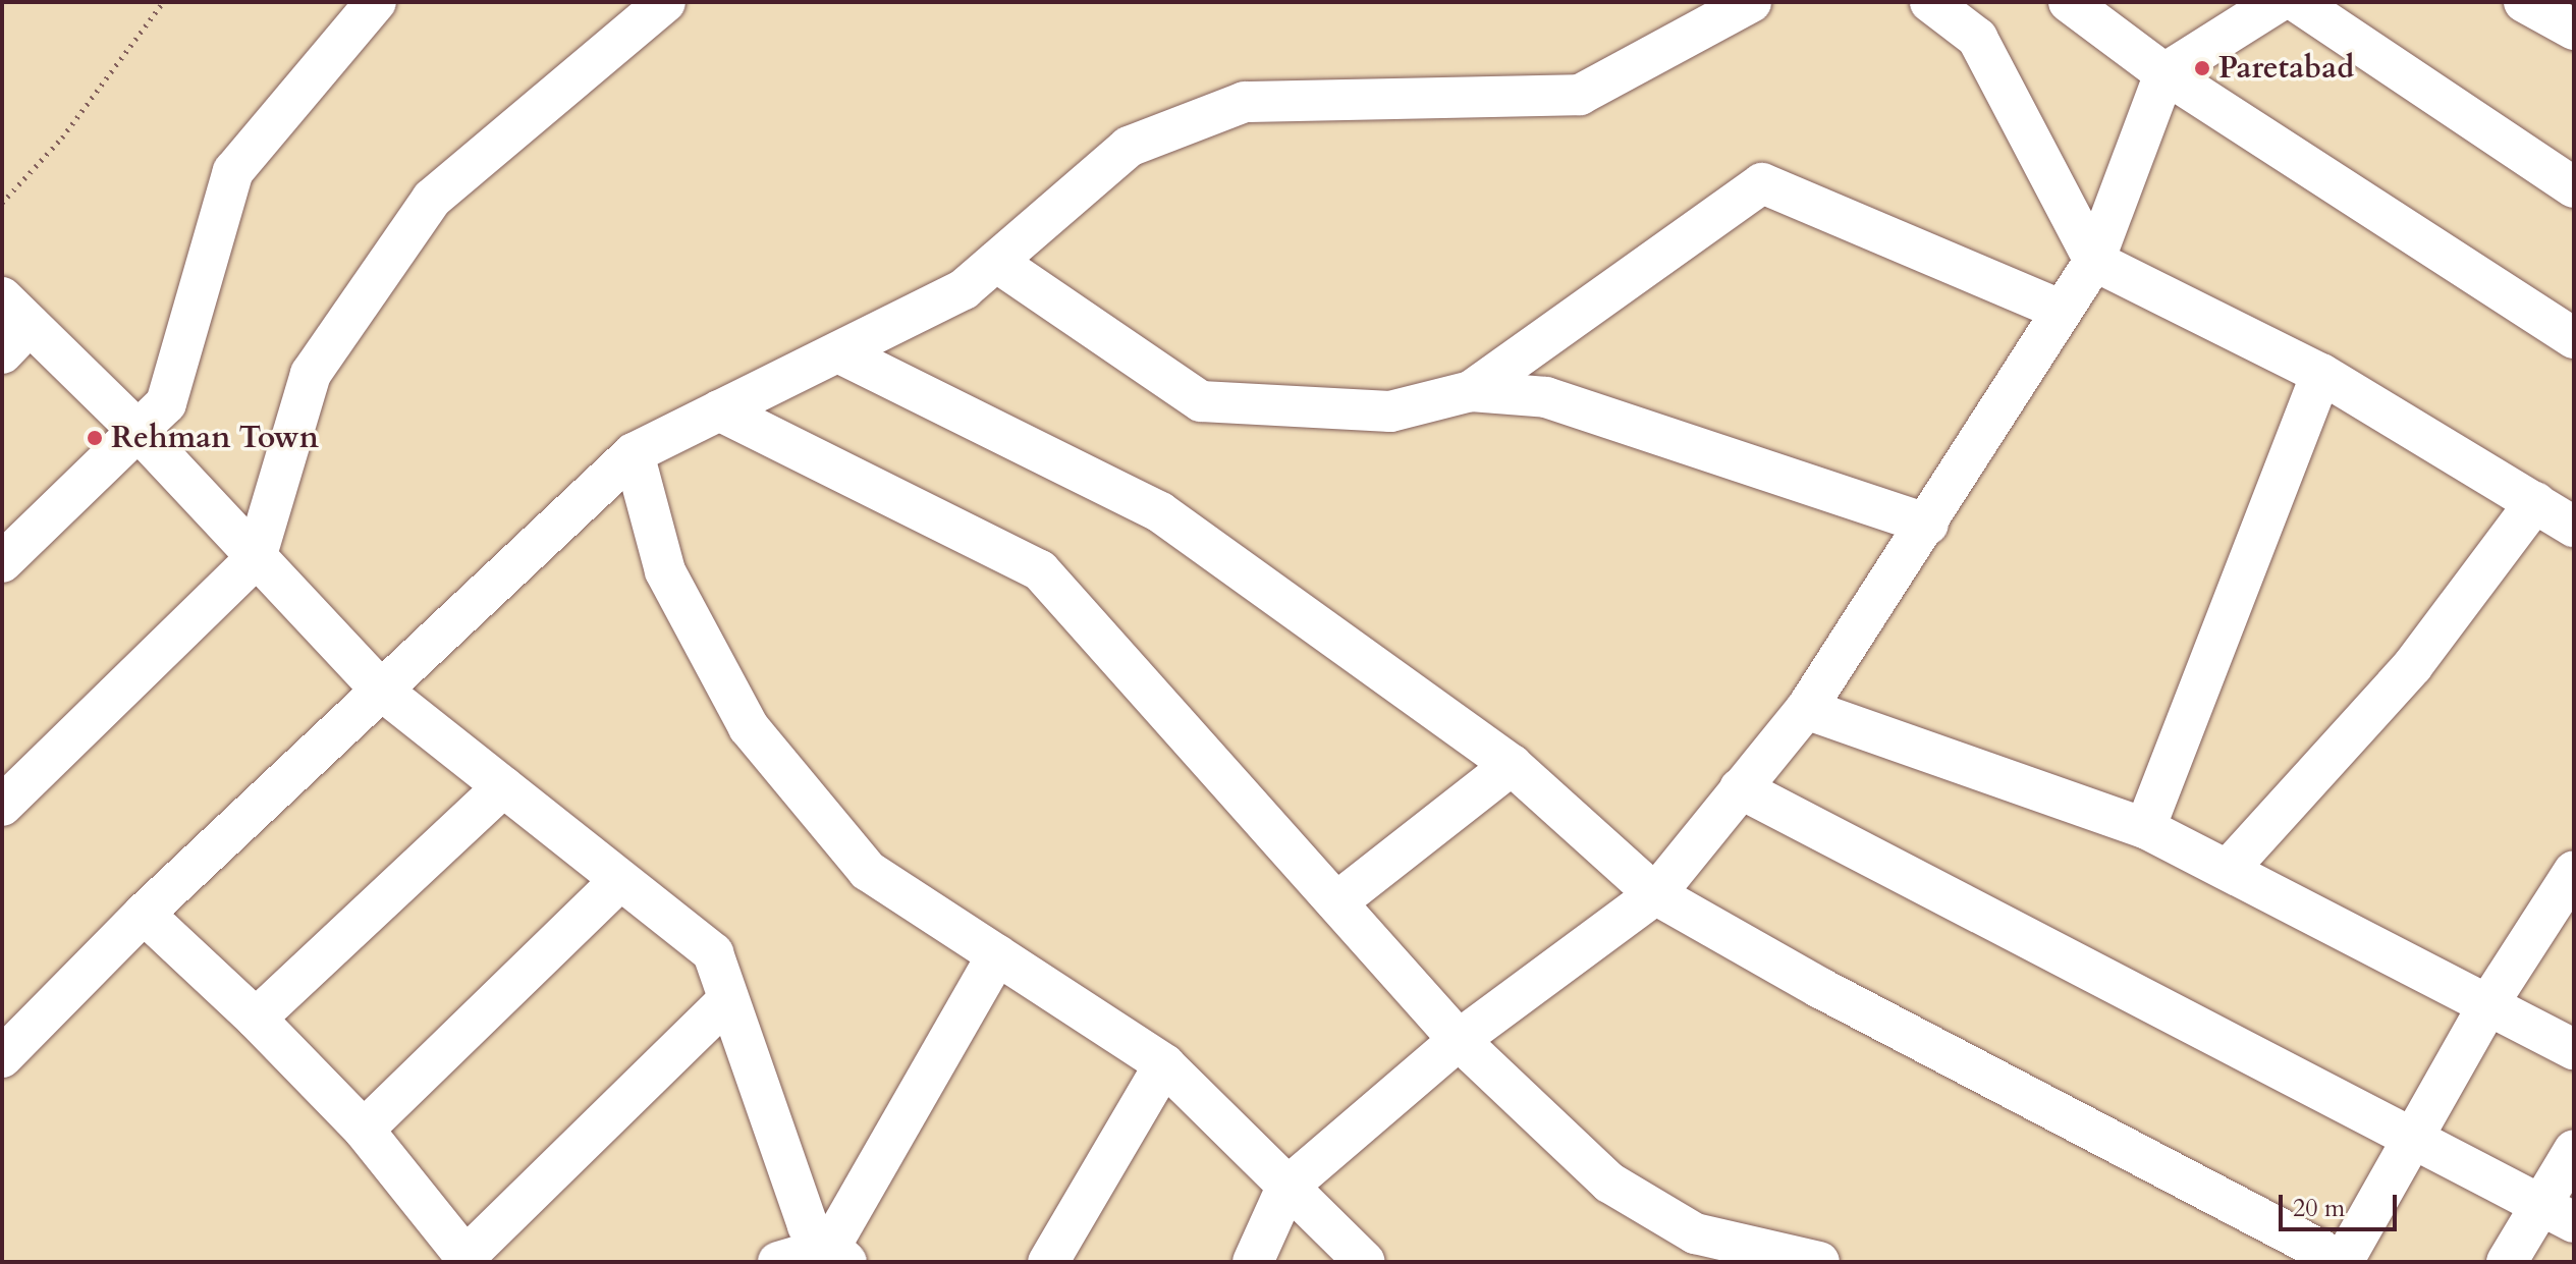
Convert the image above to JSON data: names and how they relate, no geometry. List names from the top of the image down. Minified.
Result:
{"places":["Paretabad","Rehman Town"],"scale_bar":"20 m"}
